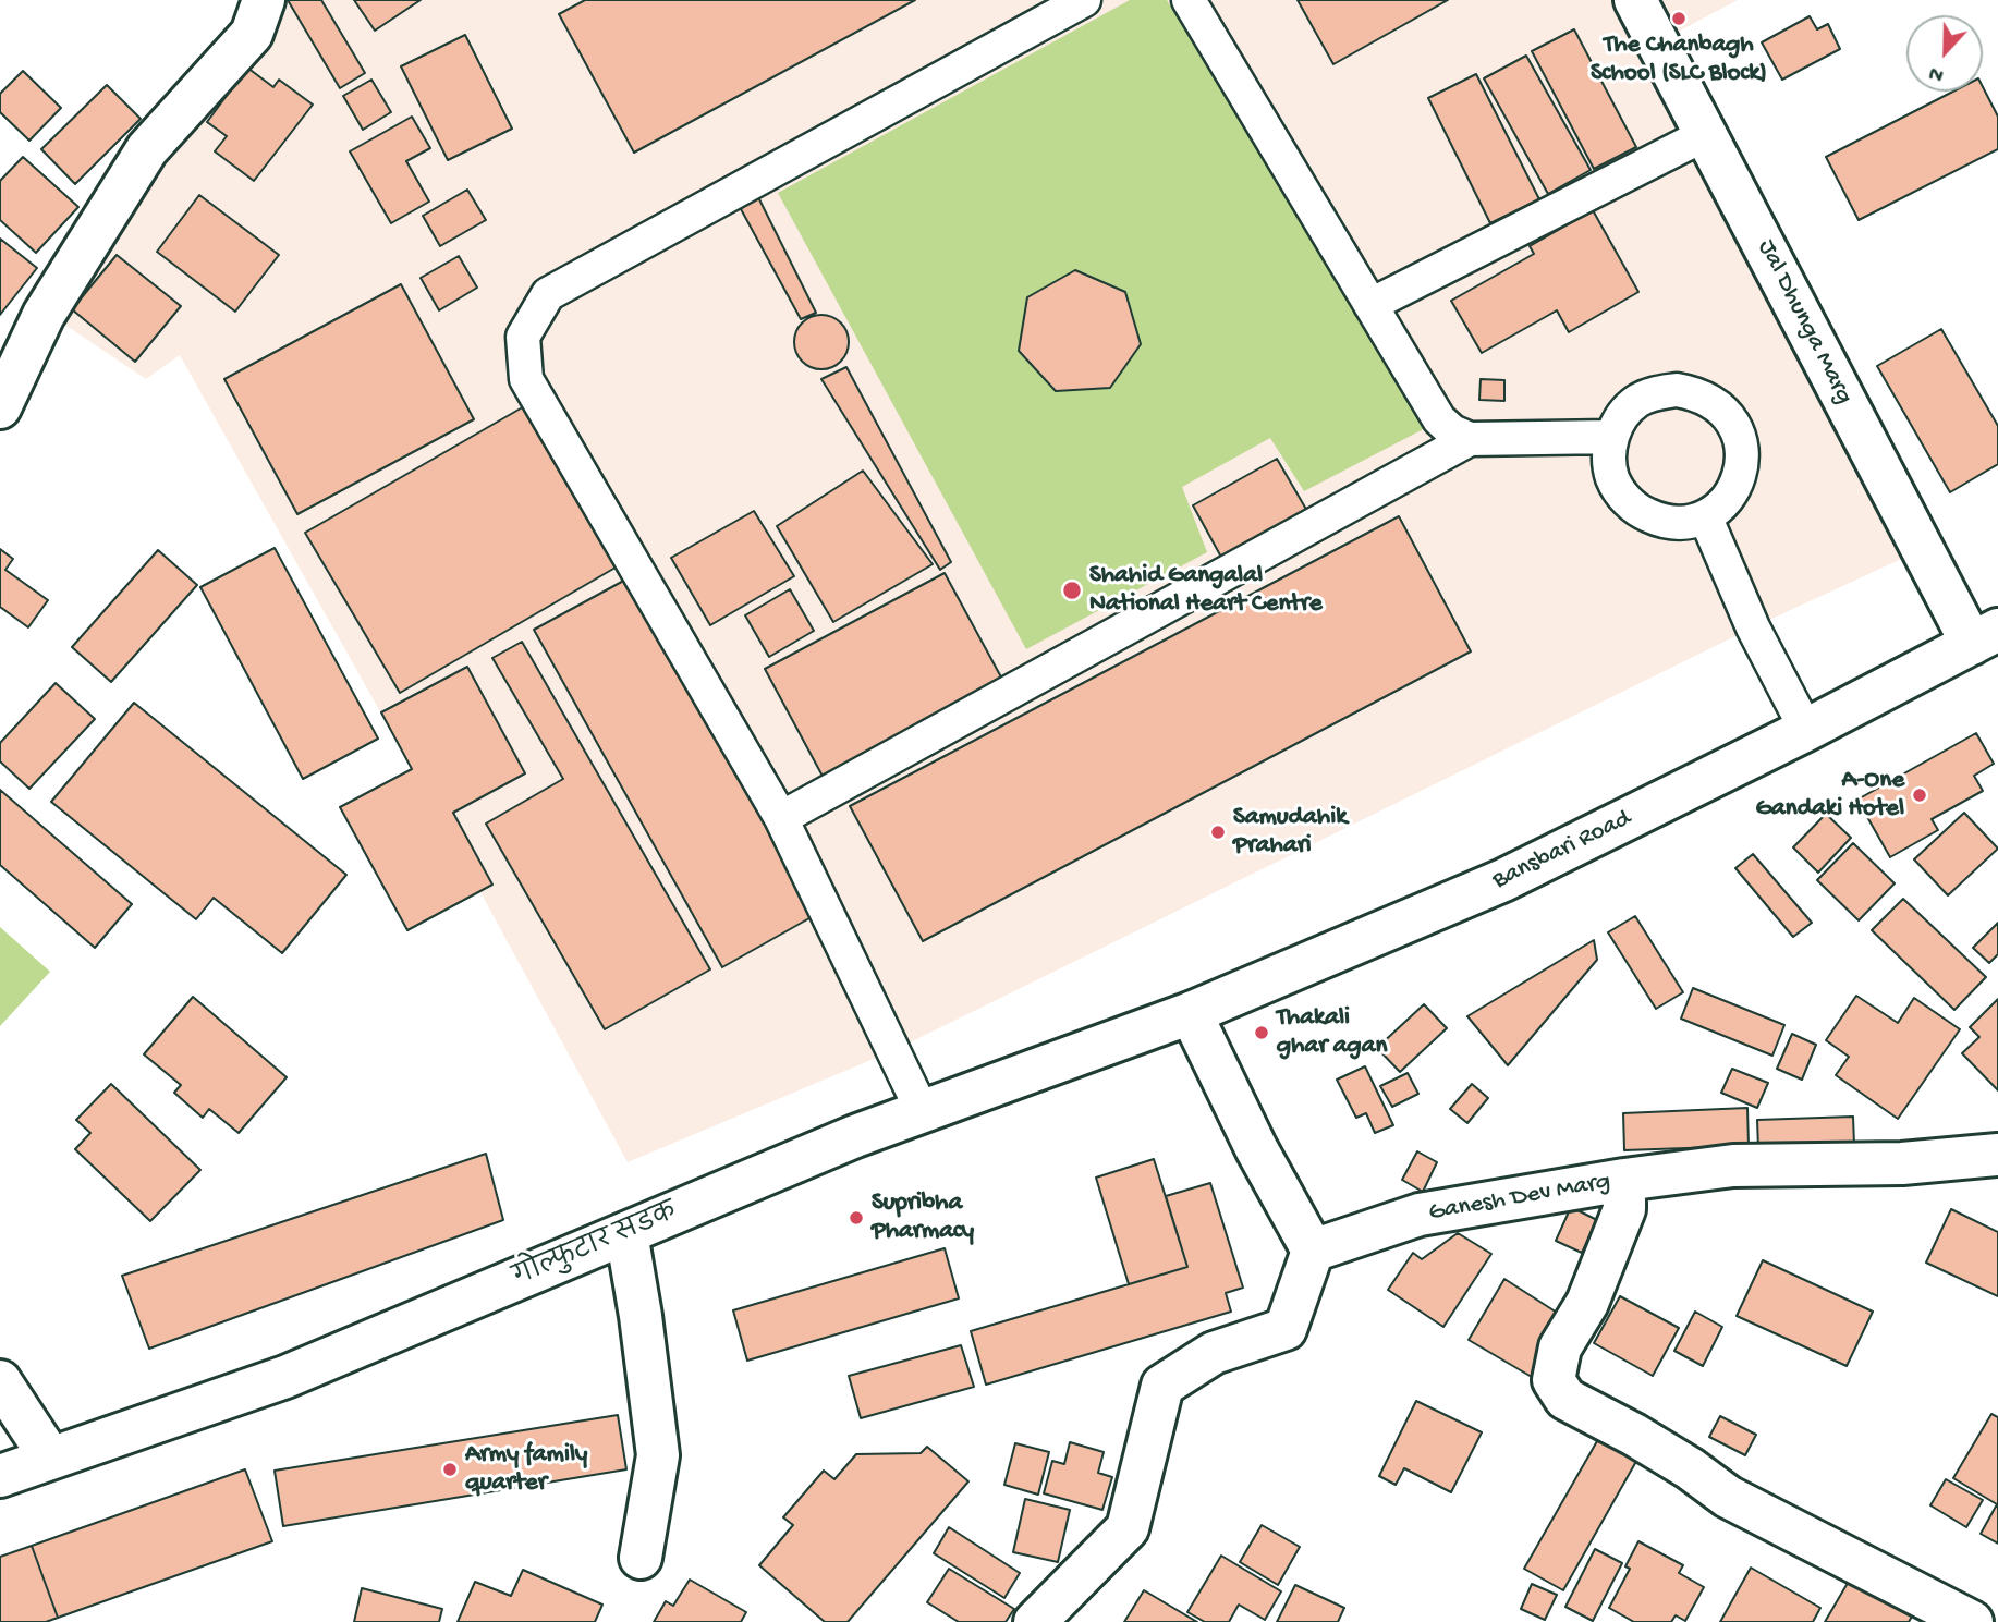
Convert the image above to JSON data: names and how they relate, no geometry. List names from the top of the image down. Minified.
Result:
{"streets":{"street":["Jal Dhunga Marg","Bansbari Road","Ganesh Dev Marg","गोल्फुटार सडक"]},"crossings":[["Jal Dhunga Marg","Bansbari Road"],["Bansbari Road","गोल्फुटार सडक"]],"places":["The Chanbagh School (SLC Block)","Shahid Gangalal National Heart Centre","A-One Gandaki Hotel","Samudahik Prahari","Thakali ghar agan","Supribha Pharmacy","Army family quarter"],"north":"bottom"}
